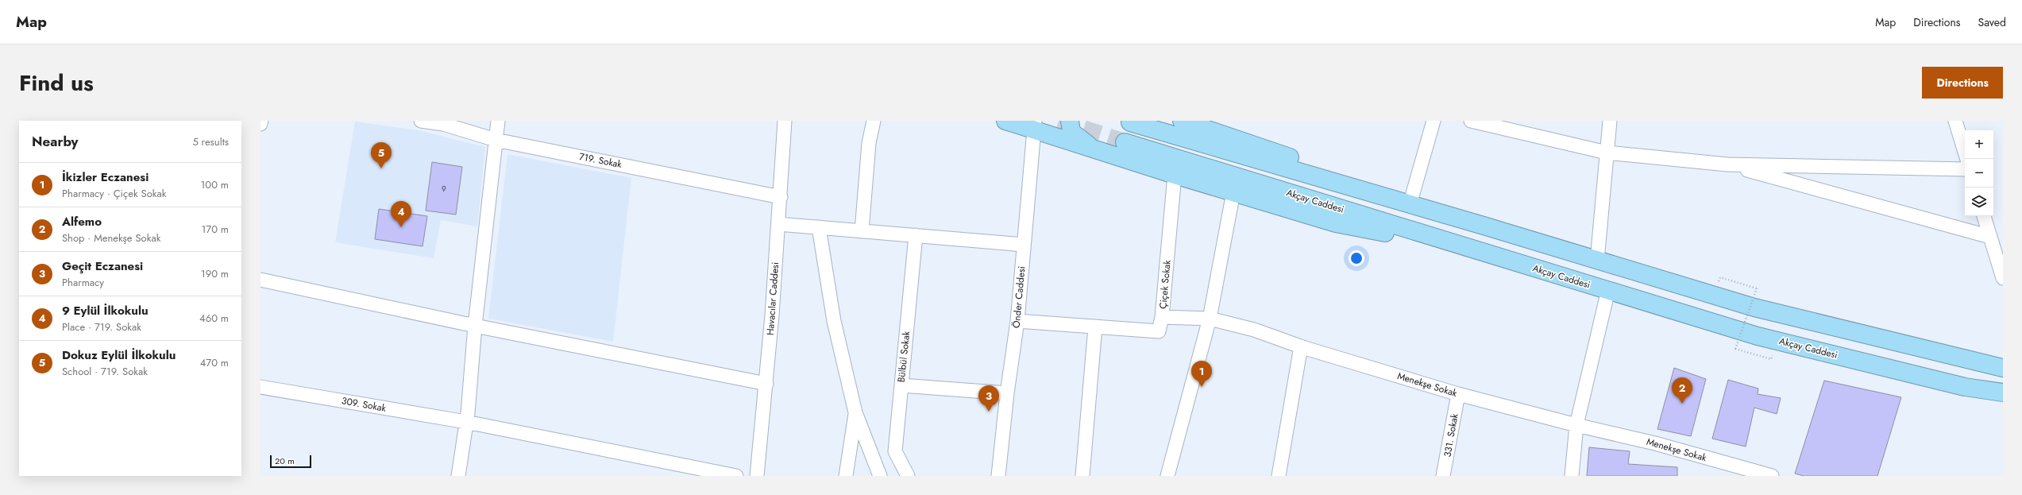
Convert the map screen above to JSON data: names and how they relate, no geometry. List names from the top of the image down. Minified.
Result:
{"streets":{"highway":["Akçay Caddesi"],"street":["719. Sokak","Çiçek Sokak","Önder Caddesi","Havacılar Caddesi","Bülbül Sokak","Menekşe Sokak","309. Sokak","331. Sokak"]},"crossings":[["719. Sokak","Havacılar Caddesi"],["Çiçek Sokak","Menekşe Sokak"],["Menekşe Sokak","331. Sokak"]],"house_numbers":["9"],"scale_bar":"20 m","page":{"header":"Map","nav":["Map","Directions","Saved"],"title":"Find us","buttons":"Directions","heading":["Nearby","5 results"],"map_buttons":["+","−"],"pins":["5","4","1","2","3"],"list":[{"mark":"1","name":"İkizler Eczanesi","note":"Pharmacy · Çiçek Sokak","value":"100 m"},{"mark":"2","name":"Alfemo","note":"Shop · Menekşe Sokak","value":"170 m"},{"mark":"3","name":"Geçit Eczanesi","note":"Pharmacy","value":"190 m"},{"mark":"4","name":"9 Eylül İlkokulu","note":"Place · 719. Sokak","value":"460 m"},{"mark":"5","name":"Dokuz Eylül İlkokulu","note":"School · 719. Sokak","value":"470 m"}],"scale":"20 m"}}
